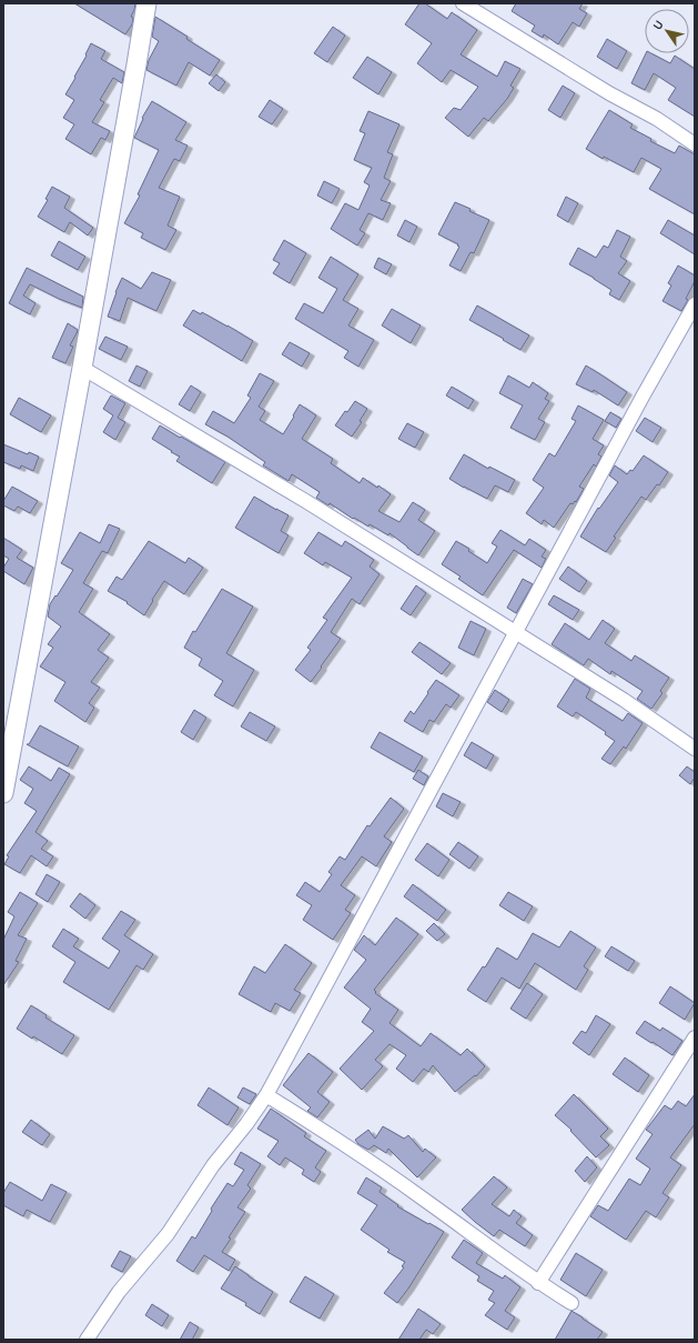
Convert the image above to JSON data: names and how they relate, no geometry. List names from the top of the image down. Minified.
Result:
{"north":"top left"}
